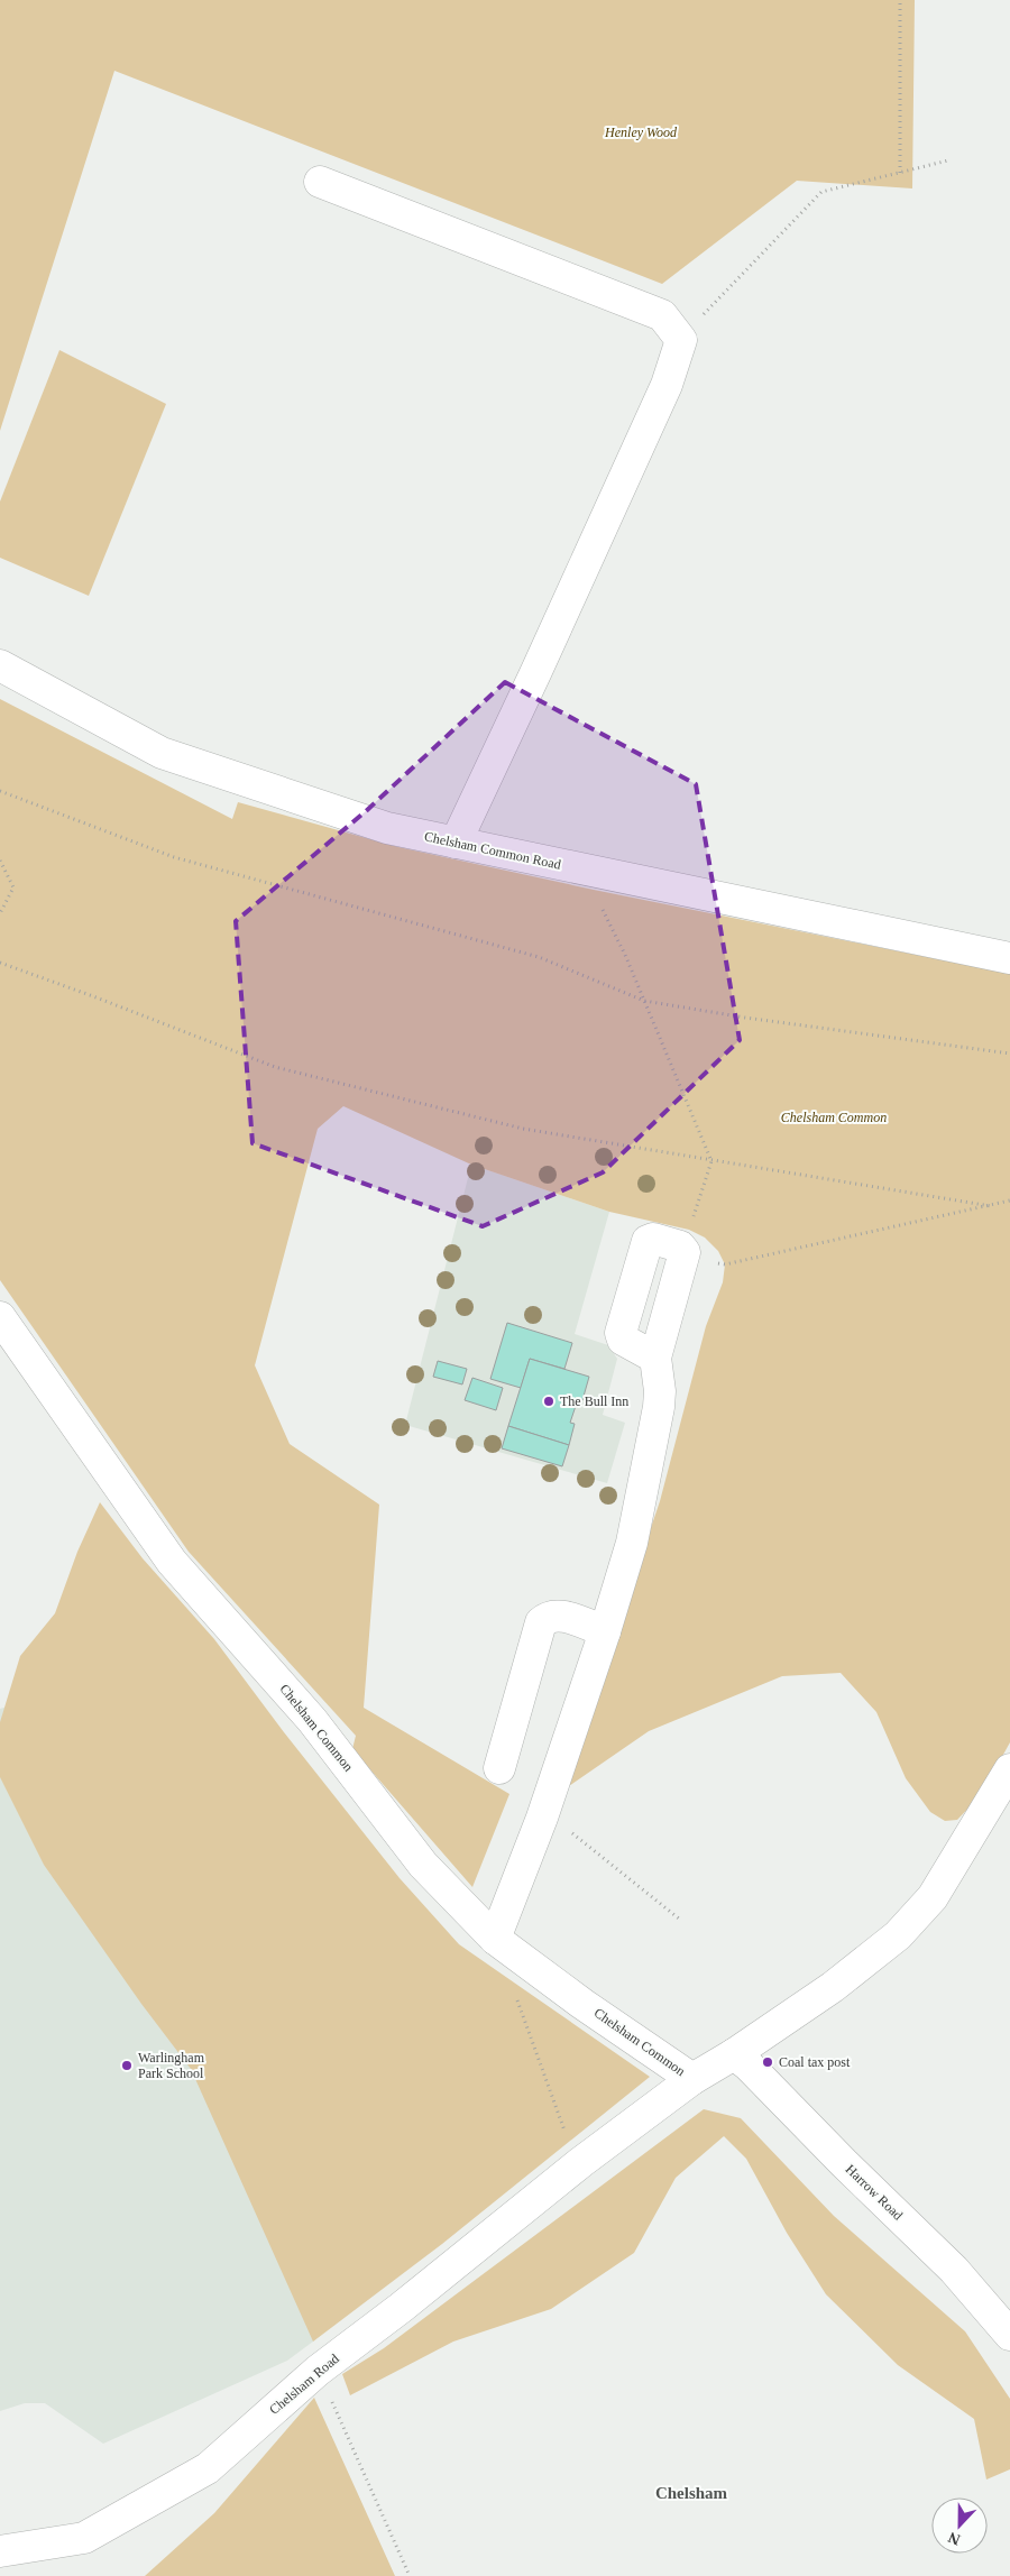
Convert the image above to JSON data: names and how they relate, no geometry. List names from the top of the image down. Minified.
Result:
{"streets":{"street":["Chelsham Common Road","Chelsham Common","Harrow Road","Chelsham Road"]},"crossings":[["Chelsham Common","Harrow Road"],["Chelsham Common","Chelsham Road"]],"districts":["Chelsham"],"parks":["Henley Wood","Chelsham Common"],"places":["The Bull Inn","Coal tax post","Warlingham Park School"],"north":"bottom"}
